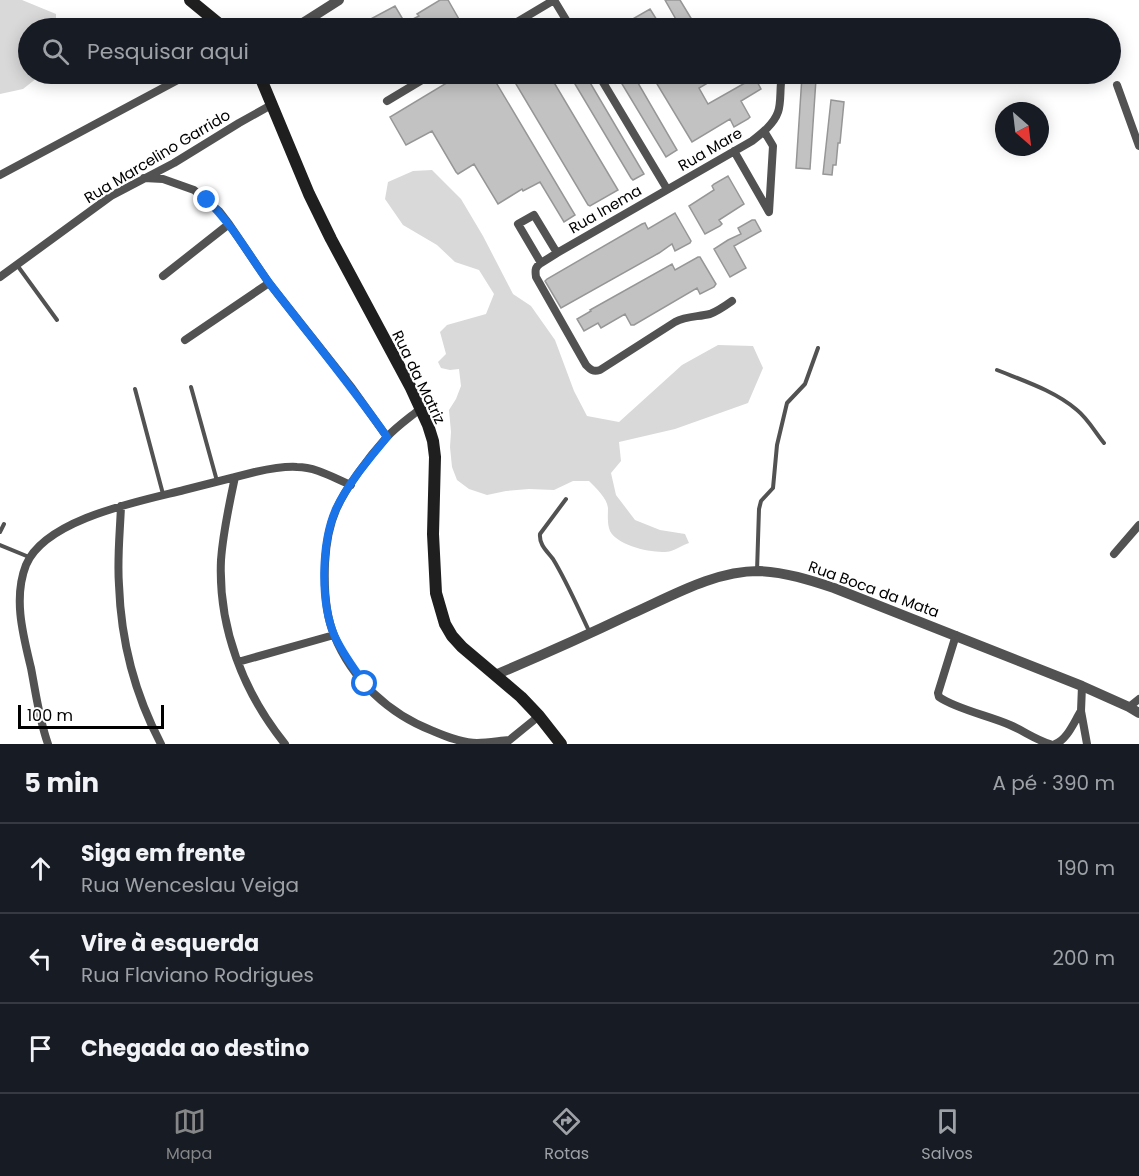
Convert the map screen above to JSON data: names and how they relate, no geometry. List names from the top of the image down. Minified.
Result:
{"streets":{"main road":["Rua da Matriz"],"street":["Rua Mare","Rua Marcelino Garrido","Rua Inema","Rua Boca da Mata"]},"crossings":[["Rua Mare","Rua Inema"],["Rua Marcelino Garrido","Rua da Matriz"],["Rua da Matriz","Rua Boca da Mata"]],"scale_bar":"100 m","north":"bottom right","page":{"search":"Pesquisar aqui","scale":"100 m","heading":["5 min","A pé · 390 m"],"list":[["Siga em frente","Rua Wenceslau Veiga","190 m"],["Vire à esquerda","Rua Flaviano Rodrigues","200 m"],"Chegada ao destino"],"nav":["Mapa","Rotas","Salvos"]}}
